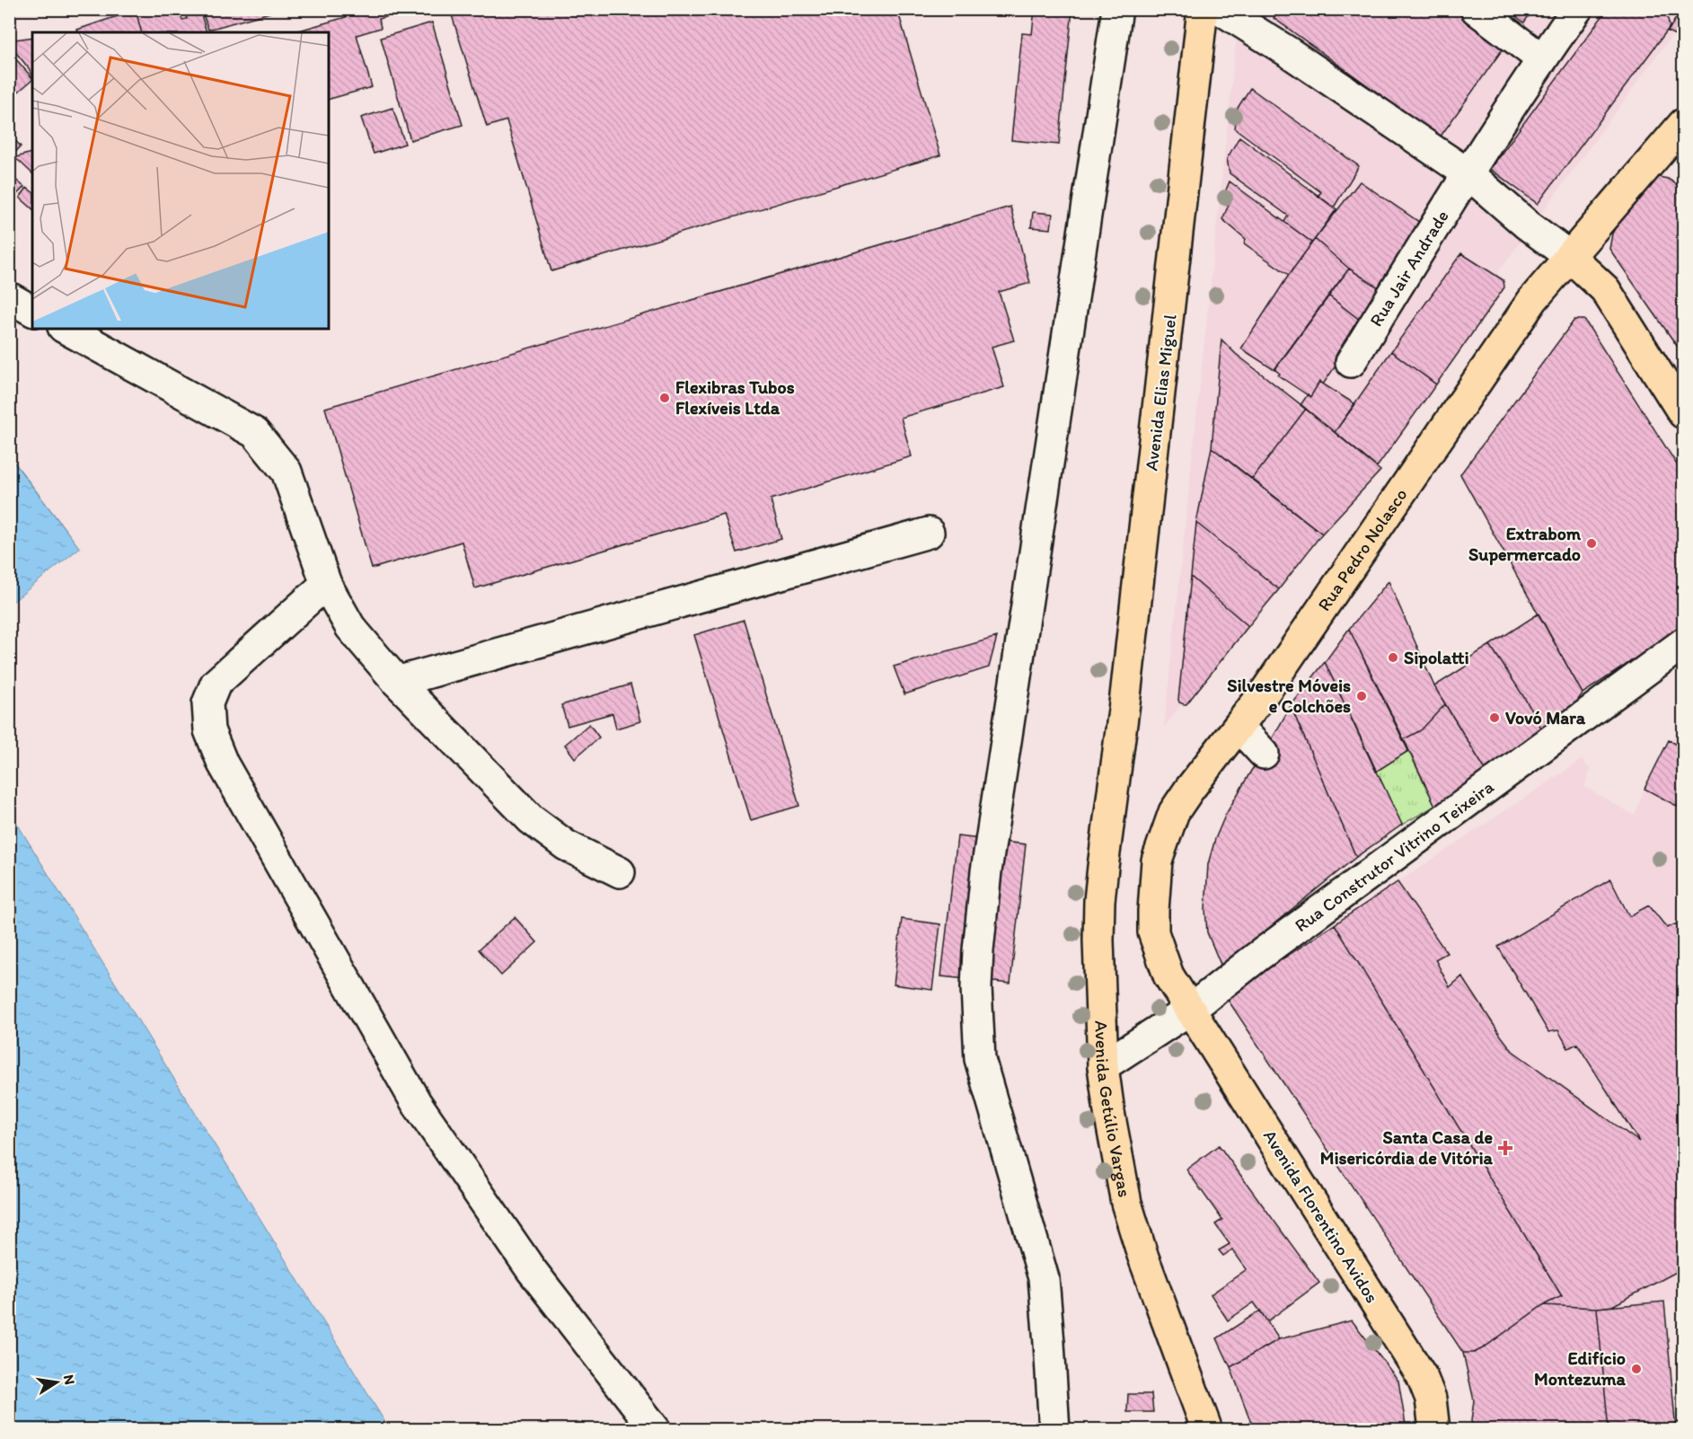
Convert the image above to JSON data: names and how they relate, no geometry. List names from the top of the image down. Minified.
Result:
{"streets":{"main road":["Avenida Elias Miguel","Rua Pedro Nolasco","Avenida Getúlio Vargas","Avenida Florentino Avidos"],"street":["Rua Jair Andrade","Rua Construtor Vitrino Teixeira"]},"crossings":[["Avenida Elias Miguel","Avenida Getúlio Vargas"],["Rua Pedro Nolasco","Rua Construtor Vitrino Teixeira"],["Rua Pedro Nolasco","Avenida Florentino Avidos"],["Rua Construtor Vitrino Teixeira","Avenida Getúlio Vargas"],["Rua Construtor Vitrino Teixeira","Avenida Florentino Avidos"]],"places":{"other":["Flexibras Tubos Flexíveis Ltda","Extrabom Supermercado","Sipolatti","Silvestre Móveis e Colchões","Vovó Mara","Edifício Montezuma"],"health":["Santa Casa de Misericórdia de Vitória"]},"north":"right"}
